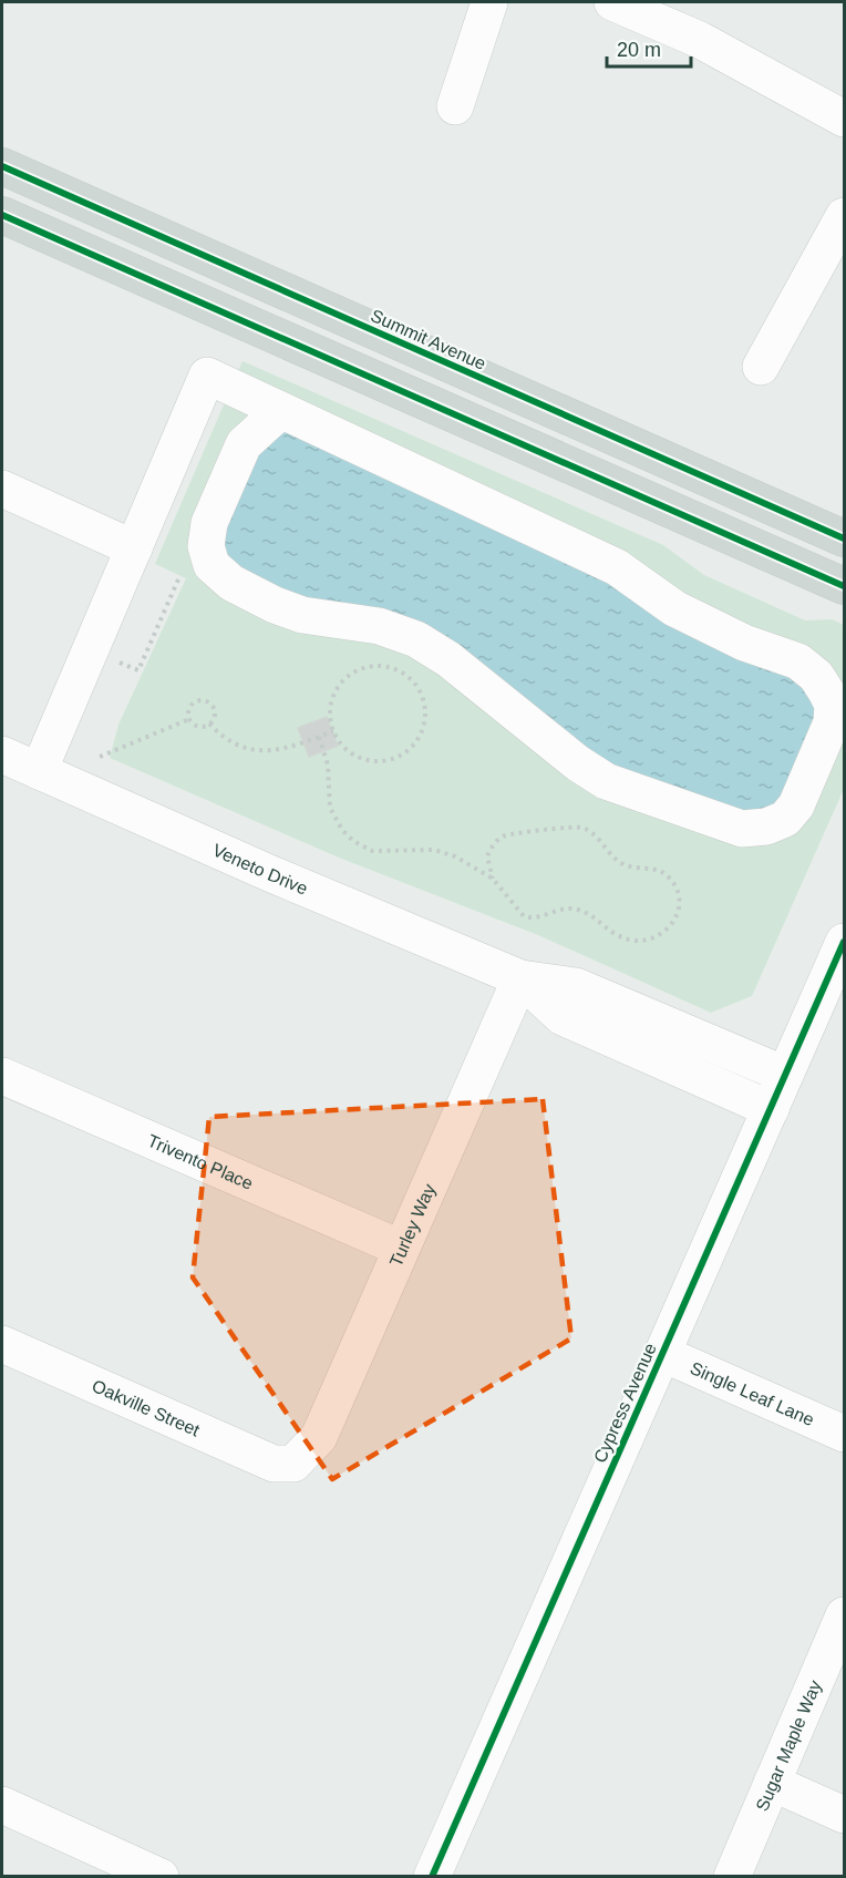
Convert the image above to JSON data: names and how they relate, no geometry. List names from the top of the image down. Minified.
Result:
{"streets":{"main road":["Summit Avenue"],"street":["Veneto Drive","Trivento Place","Turley Way","Single Leaf Lane","Cypress Avenue","Oakville Street","Sugar Maple Way"]},"crossings":[["Veneto Drive","Turley Way"],["Veneto Drive","Cypress Avenue"],["Trivento Place","Turley Way"],["Turley Way","Oakville Street"],["Single Leaf Lane","Cypress Avenue"]],"scale_bar":"20 m"}
